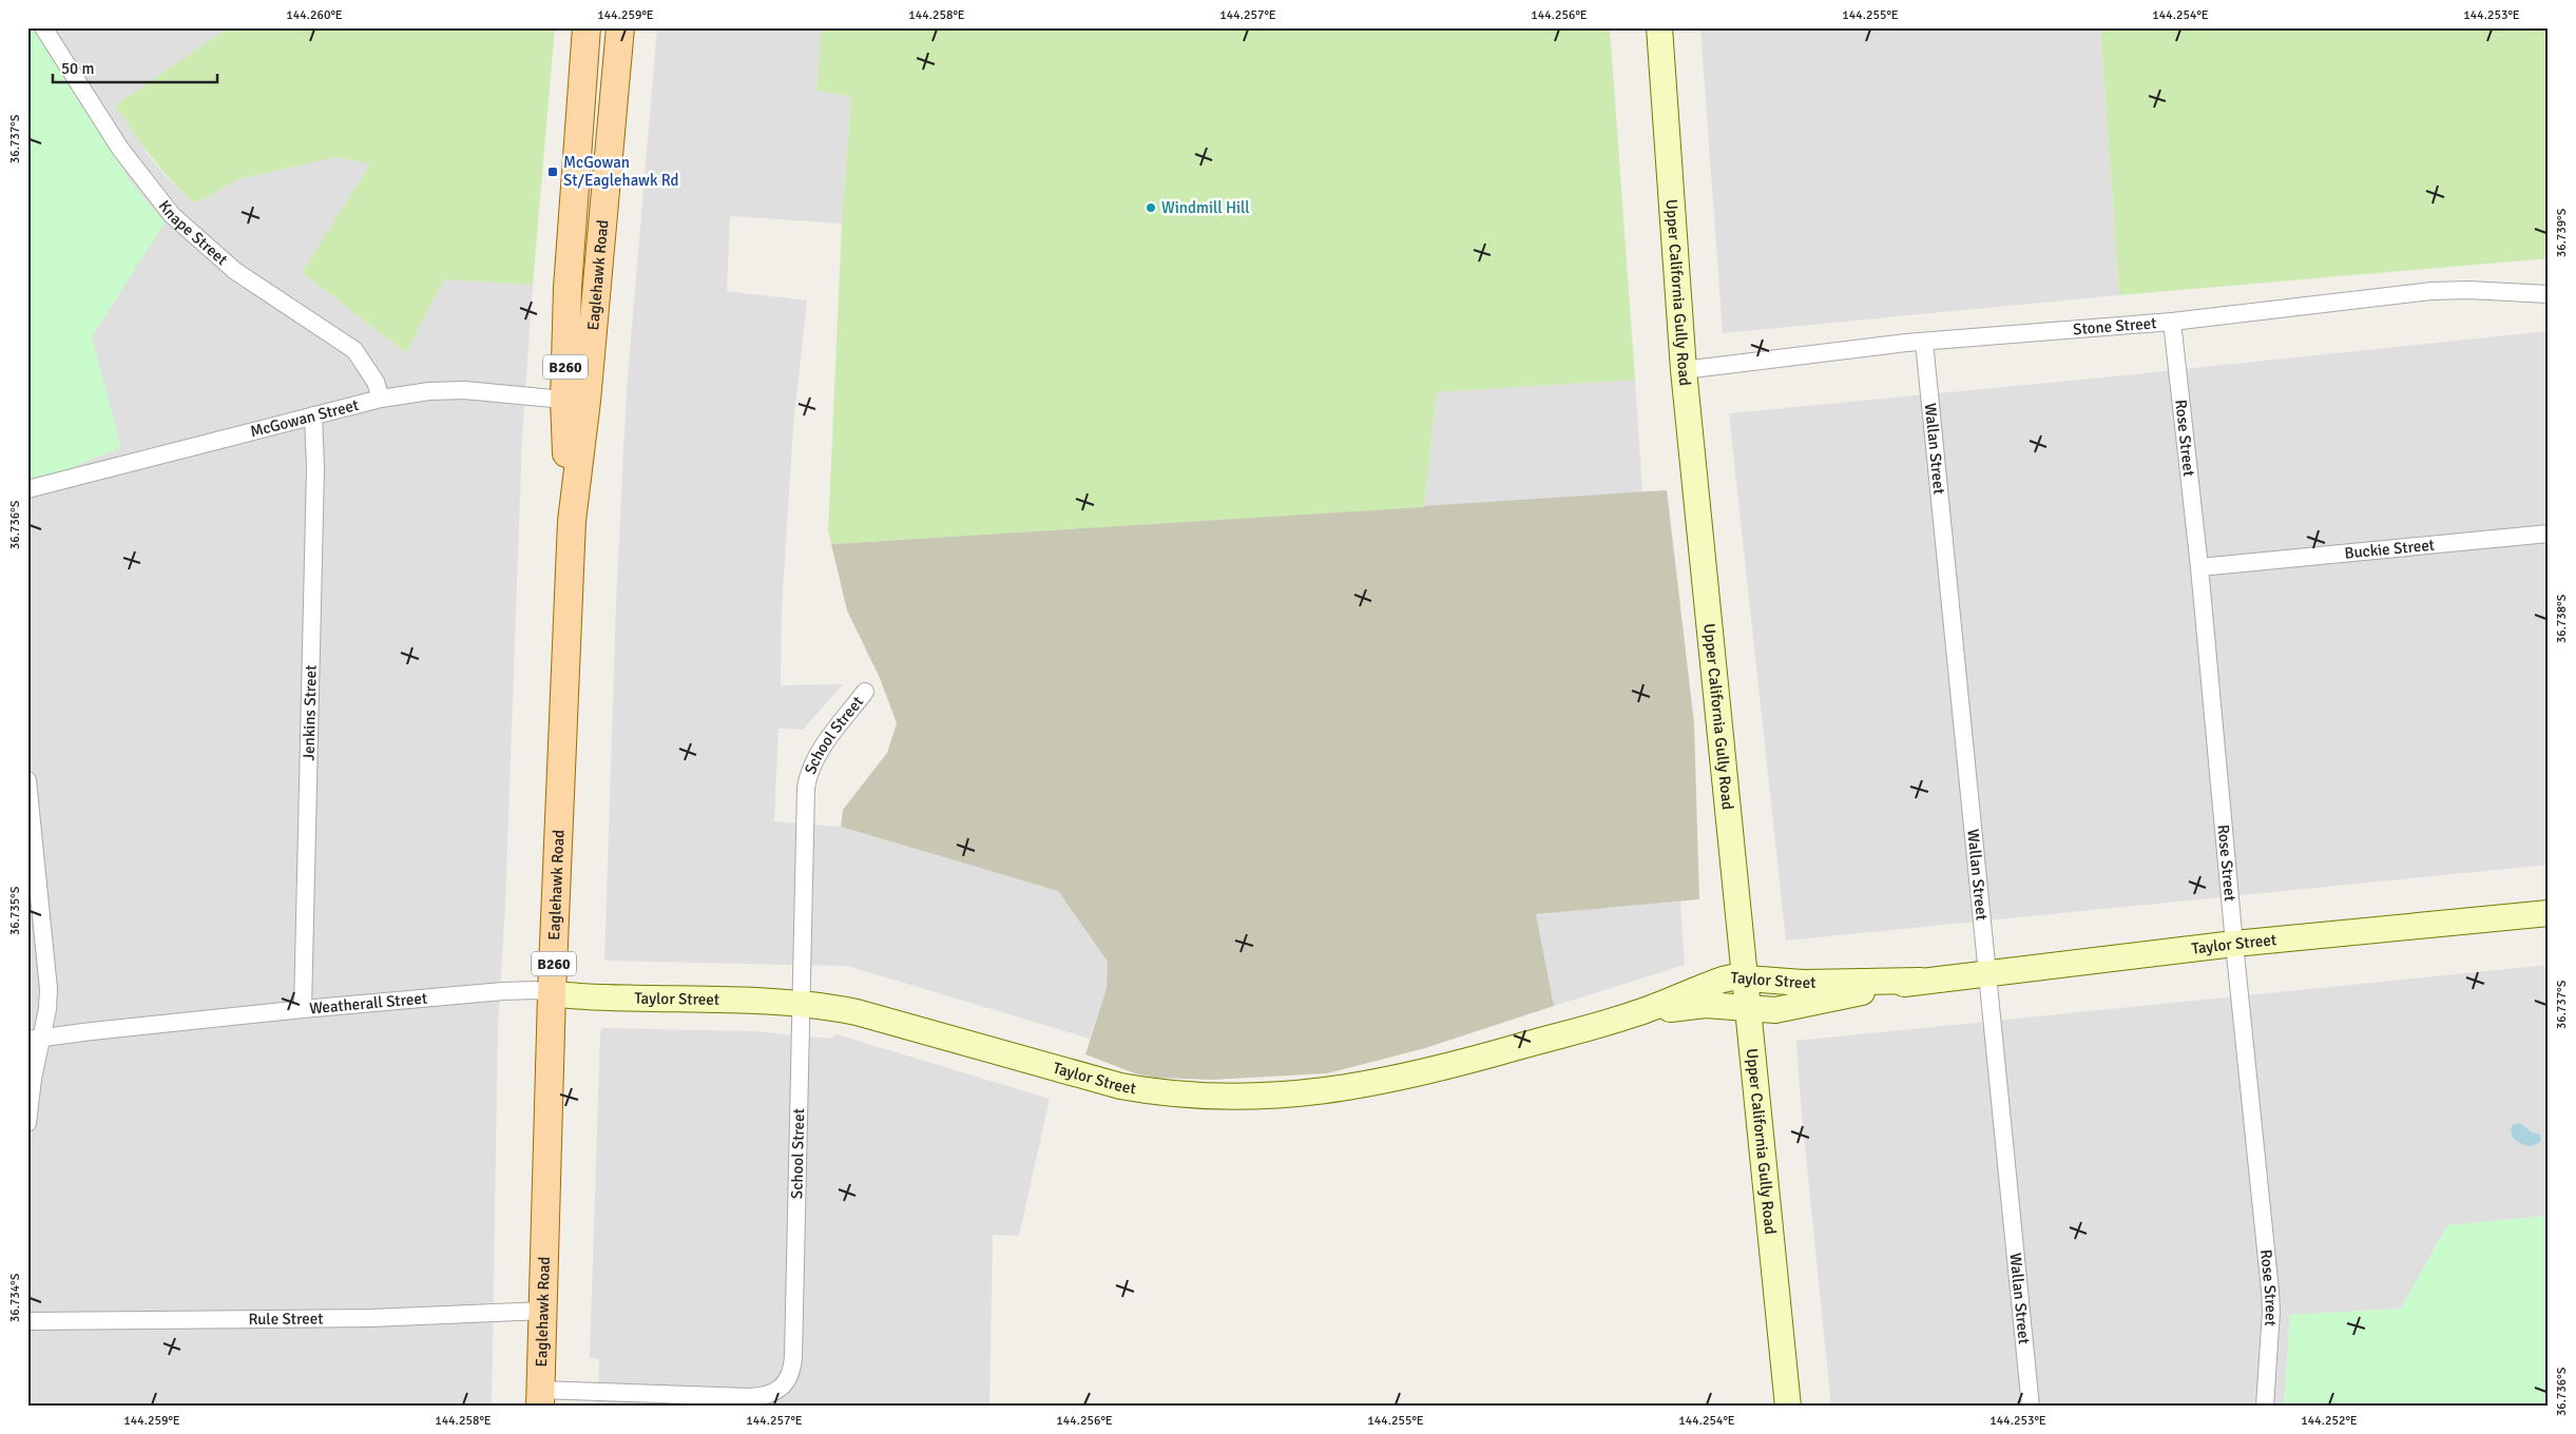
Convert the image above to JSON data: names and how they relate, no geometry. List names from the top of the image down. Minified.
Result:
{"streets":{"main road":["Eaglehawk Road","B260"],"street":["Knape Street","Upper California Gully Road","Stone Street","McGowan Street","Rose Street","Wallan Street","Buckie Street","Jenkins Street","School Street","Taylor Street","Weatherall Street","Rule Street"]},"crossings":[["Knape Street","McGowan Street"],["Eaglehawk Road","McGowan Street"],["Eaglehawk Road","School Street"],["Eaglehawk Road","Taylor Street"],["Eaglehawk Road","Weatherall Street"],["Eaglehawk Road","Rule Street"],["Upper California Gully Road","Stone Street"],["Upper California Gully Road","Taylor Street"],["Stone Street","Rose Street"],["Stone Street","Wallan Street"],["McGowan Street","Jenkins Street"],["Rose Street","Buckie Street"],["Rose Street","Taylor Street"],["Wallan Street","Taylor Street"],["Jenkins Street","Weatherall Street"],["School Street","Taylor Street"],["Taylor Street","Weatherall Street"]],"places":{"transit":["McGowan St/Eaglehawk Rd"],"other":["Windmill Hill"]},"scale_bar":"50 m","coordinates":["144.260°E","144.259°E","144.258°E","144.257°E","144.256°E","144.255°E","144.254°E","144.253°E","36.737°S","36.739°S","36.736°S","36.738°S","36.735°S","36.734°S","144.252°E"]}
